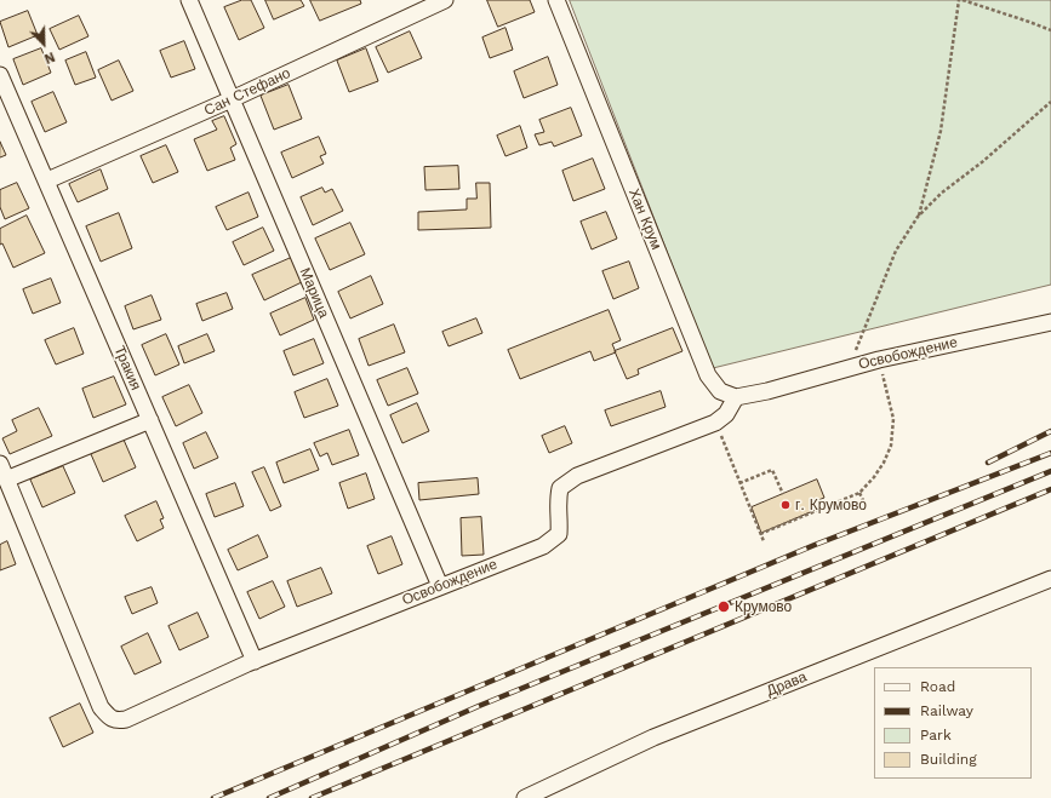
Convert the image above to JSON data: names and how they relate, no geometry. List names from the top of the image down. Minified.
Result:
{"streets":{"street":["Сан Стефано","Хан Крум","Марица","Освобождение","Тракия","Драва"]},"crossings":[["Сан Стефано","Марица"],["Сан Стефано","Тракия"],["Хан Крум","Освобождение"],["Марица","Освобождение"],["Освобождение","Тракия"]],"places":["г. Крумово","Крумово"],"legend":["Road","Railway","Park","Building"],"north":"bottom right"}
